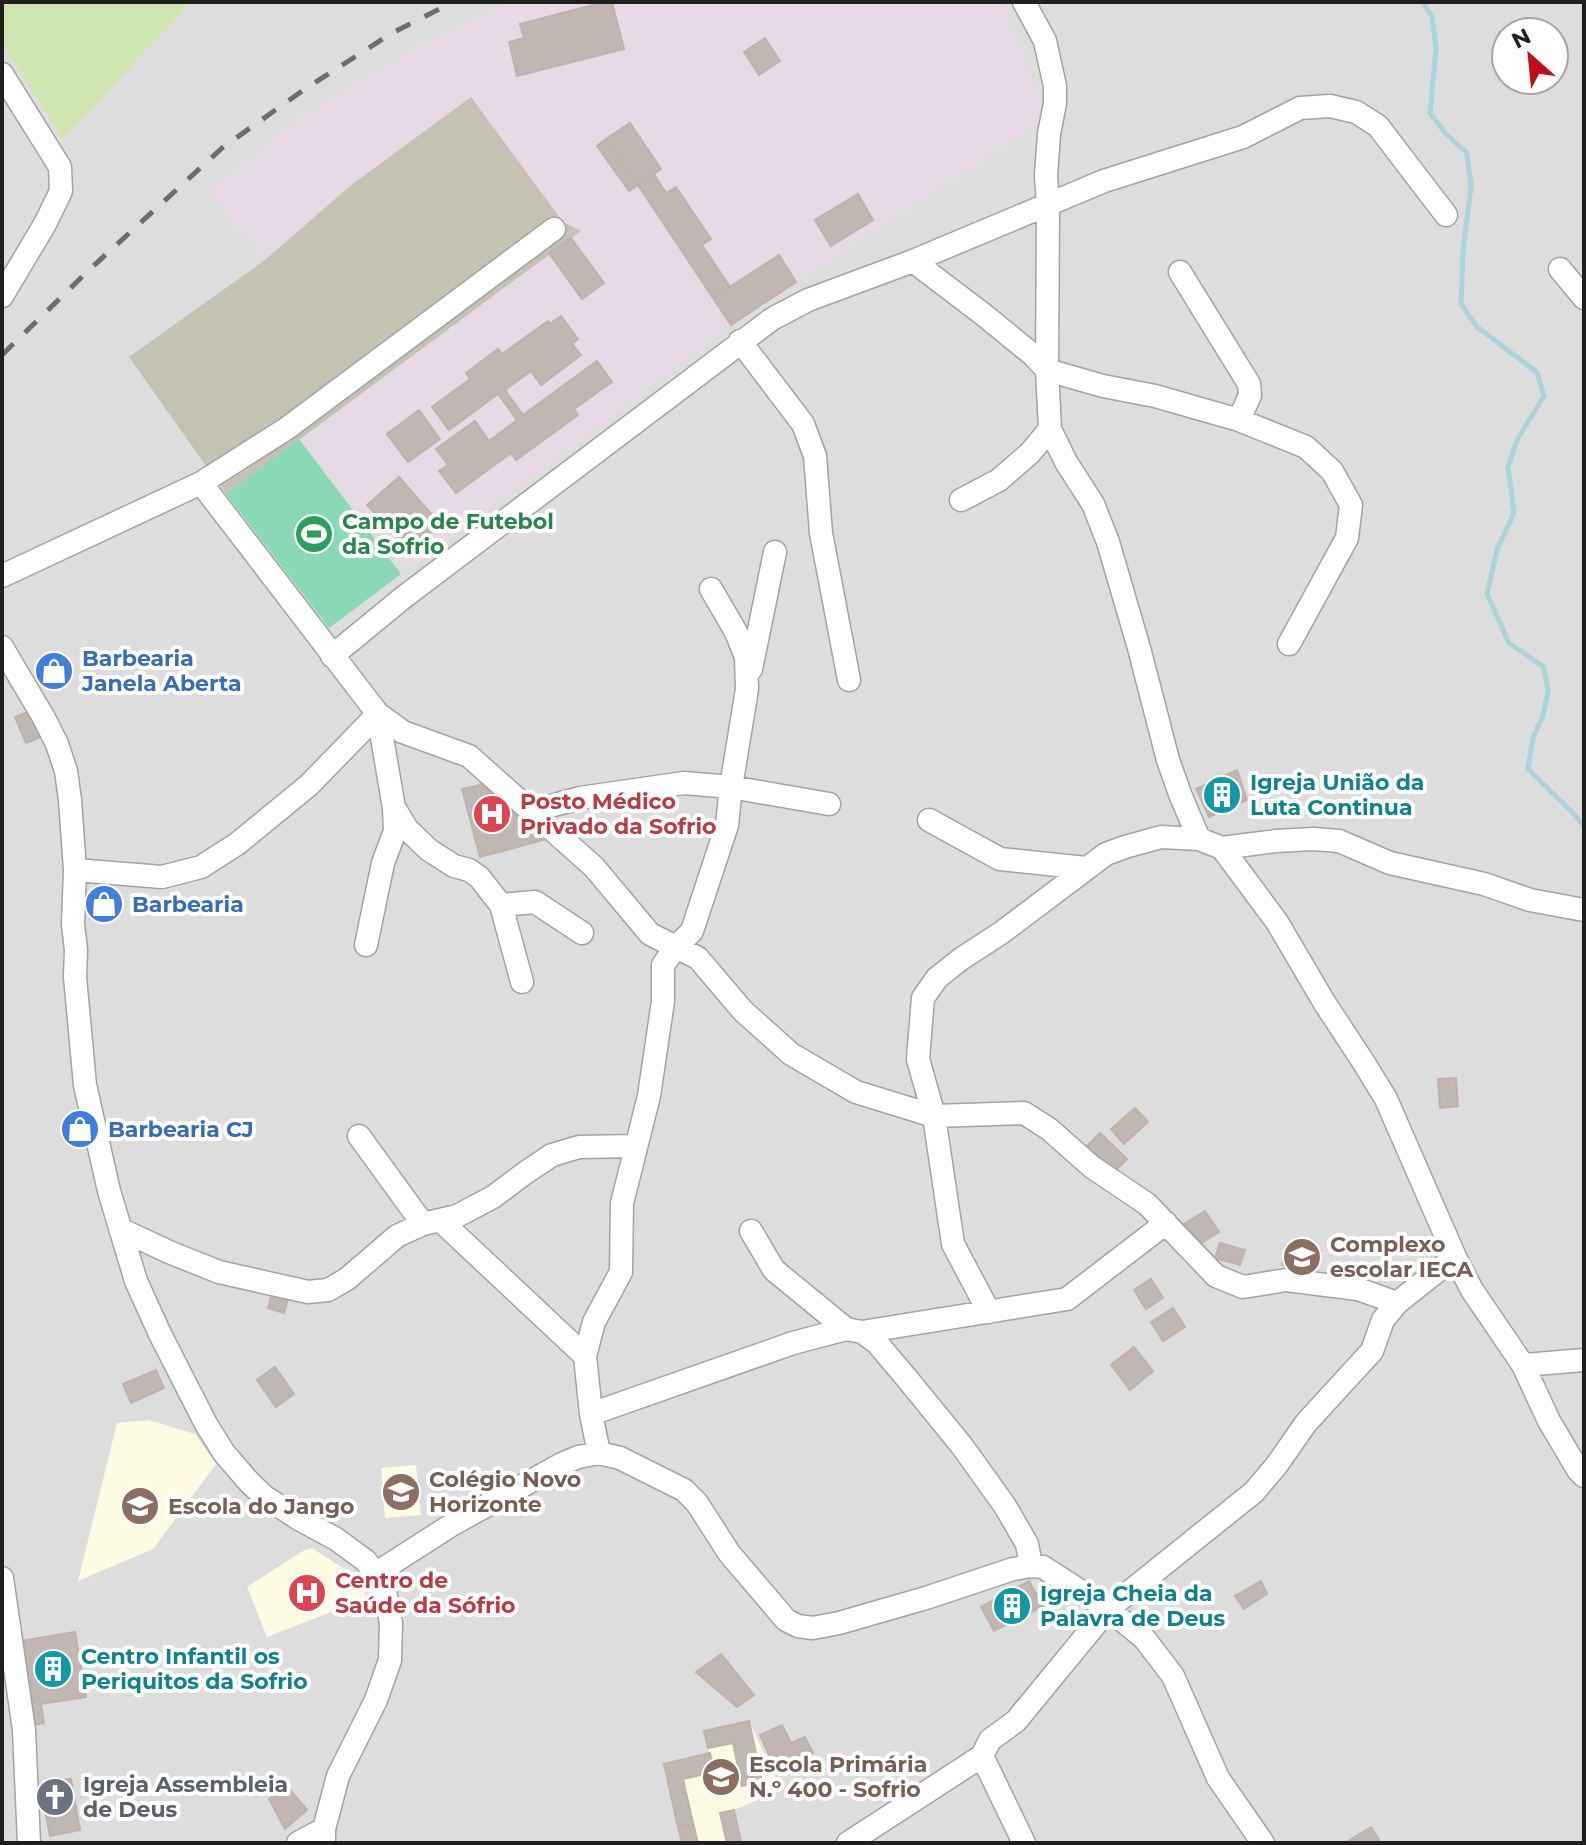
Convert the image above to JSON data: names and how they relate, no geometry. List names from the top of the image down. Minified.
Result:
{"places":{"sports":["Campo de Futebol da Sofrio"],"shop":["Barbearia Janela Aberta","Barbearia","Barbearia CJ"],"building":["Igreja União da Luta Continua","Igreja Cheia da Palavra de Deus","Centro Infantil os Periquitos da Sofrio"],"hospital":["Posto Médico Privado da Sofrio","Centro de Saúde da Sófrio"],"school or university":["Complexo escolar IECA","Colégio Novo Horizonte","Escola do Jango","Escola Primária N.º 400 - Sofrio"],"church":["Igreja Assembleia de Deus"]},"north":"top left"}
